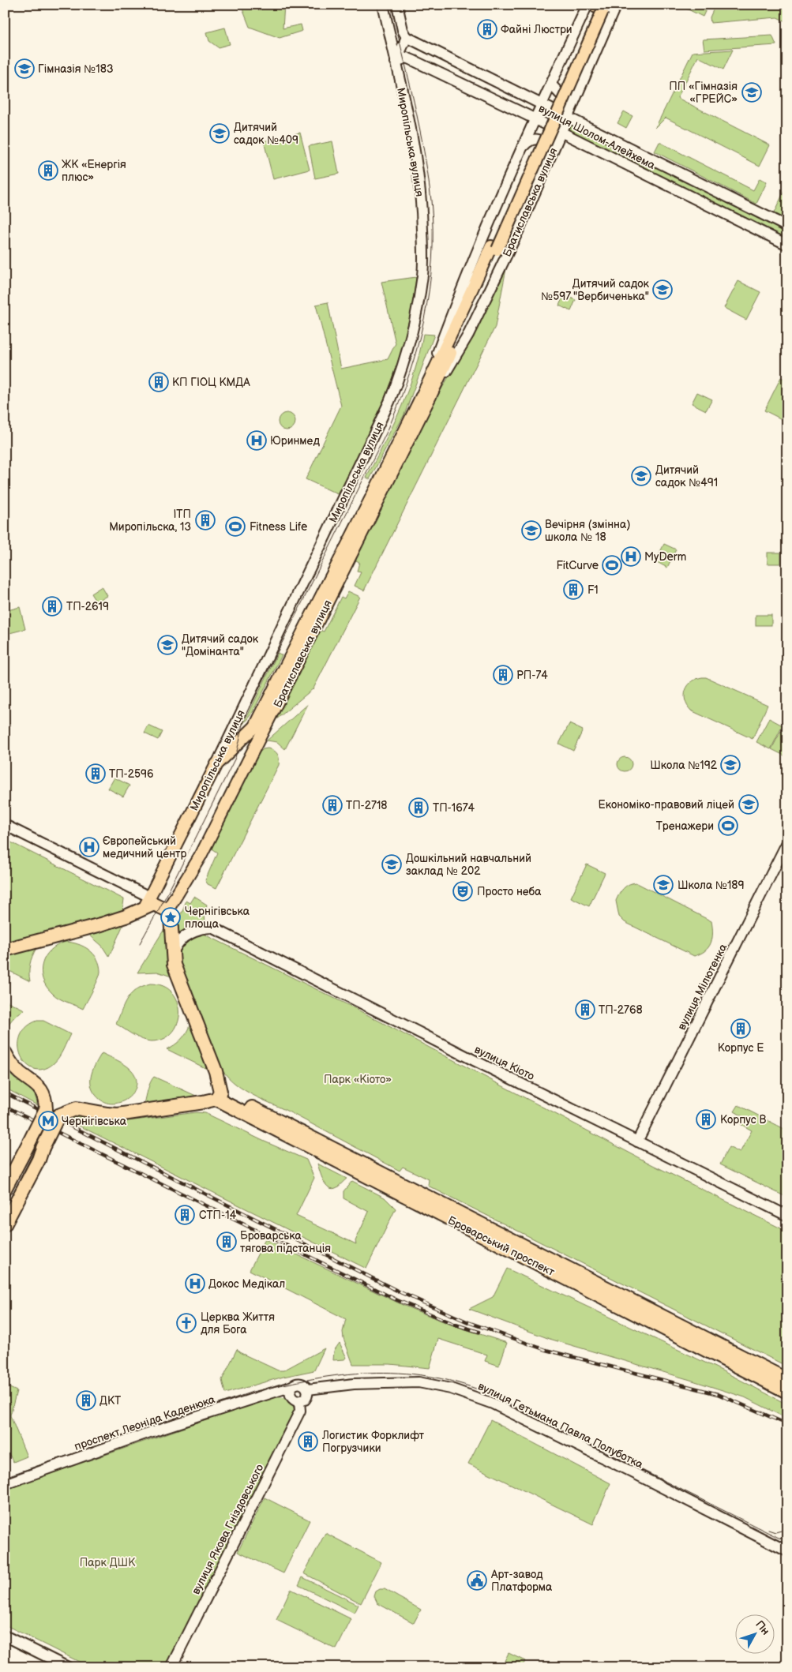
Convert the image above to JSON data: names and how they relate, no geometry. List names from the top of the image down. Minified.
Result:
{"streets":{"highway":["Броварський проспект"],"main road":["Миропільська вулиця","Братиславська вулиця"],"street":["вулиця Шолом-Алейхема","вулиця Мілютенка","вулиця Кіото","проспект Леоніда Каденюка","вулиця Гетьмана Павла Полуботка","вулиця Якова Гніздовського"]},"crossings":[["вулиця Шолом-Алейхема","Миропільська вулиця"],["вулиця Шолом-Алейхема","Братиславська вулиця"],["Миропільська вулиця","Братиславська вулиця"],["вулиця Мілютенка","вулиця Кіото"],["проспект Леоніда Каденюка","вулиця Гетьмана Павла Полуботка"],["проспект Леоніда Каденюка","вулиця Якова Гніздовського"],["вулиця Гетьмана Павла Полуботка","вулиця Якова Гніздовського"]],"parks":["Парк «Кіото»","Парк ДШК"],"places":{"building":["Файні Люстри","ЖК «Енергія плюс»","КП ГІОЦ КМДА","ІТП Миропільска, 13","F1","ТП-2619","РП-74","ТП-2596","ТП-2718","ТП-1674","ТП-2768","Корпус Е","Корпус В","СТП-14","Броварська тягова підстанція","ДКТ","Логистик Форклифт Погрузчики"],"school or university":["Гімназія №183","ПП «Гімназія «ГРЕЙС»","Дитячий садок №409","Дитячий садок №597 \"Вербиченька\"","Дитячий садок №491","Вечірня (змінна) школа № 18","Дитячий садок \"Домінанта\"","Школа №192","Економіко-правовий ліцей","Дошкільний навчальний заклад № 202","Школа №189"],"hospital":["Юринмед","MyDerm","Європейський медичний центр","Докос Медікал"],"sports":["Fitness Life","FitCurve","Тренажери"],"theatre":["Просто неба"],"place":["Чернігівська площа"],"metro station":["Чернігівська"],"church":["Церква Життя для Бога"],"public building":["Арт-завод Платформа"]},"north":"top right"}
